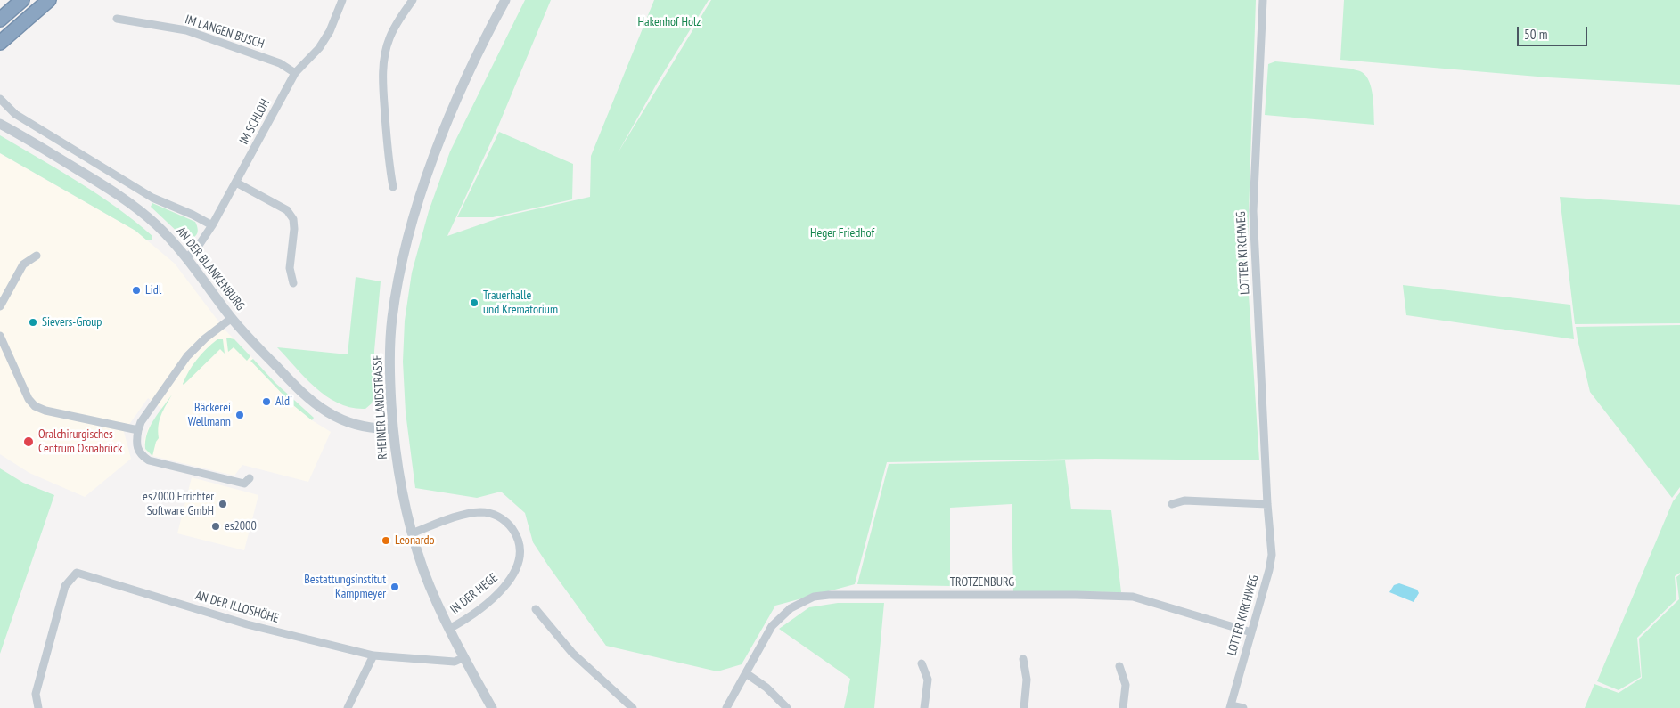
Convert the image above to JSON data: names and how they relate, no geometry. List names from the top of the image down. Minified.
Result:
{"streets":{"street":["IM LANGEN BUSCH","IM SCHLOH","LOTTER KIRCHWEG","AN DER BLANKENBURG","RHEINER LANDSTRASSE","TROTZENBURG","IN DER HEGE","AN DER ILLOSHÖHE"]},"crossings":[["IM LANGEN BUSCH","IM SCHLOH"],["IM SCHLOH","AN DER BLANKENBURG"],["LOTTER KIRCHWEG","TROTZENBURG"],["AN DER BLANKENBURG","RHEINER LANDSTRASSE"],["RHEINER LANDSTRASSE","IN DER HEGE"],["RHEINER LANDSTRASSE","AN DER ILLOSHÖHE"]],"parks":["Hakenhof Holz","Heger Friedhof"],"places":["Lidl","Trauerhalle und Krematorium","Sievers-Group","Aldi","Bäckerei Wellmann","Oralchirurgisches Centrum Osnabrück","es2000 Errichter Software GmbH","es2000","Leonardo","Bestattungsinstitut Kampmeyer"],"scale_bar":"50 m"}
